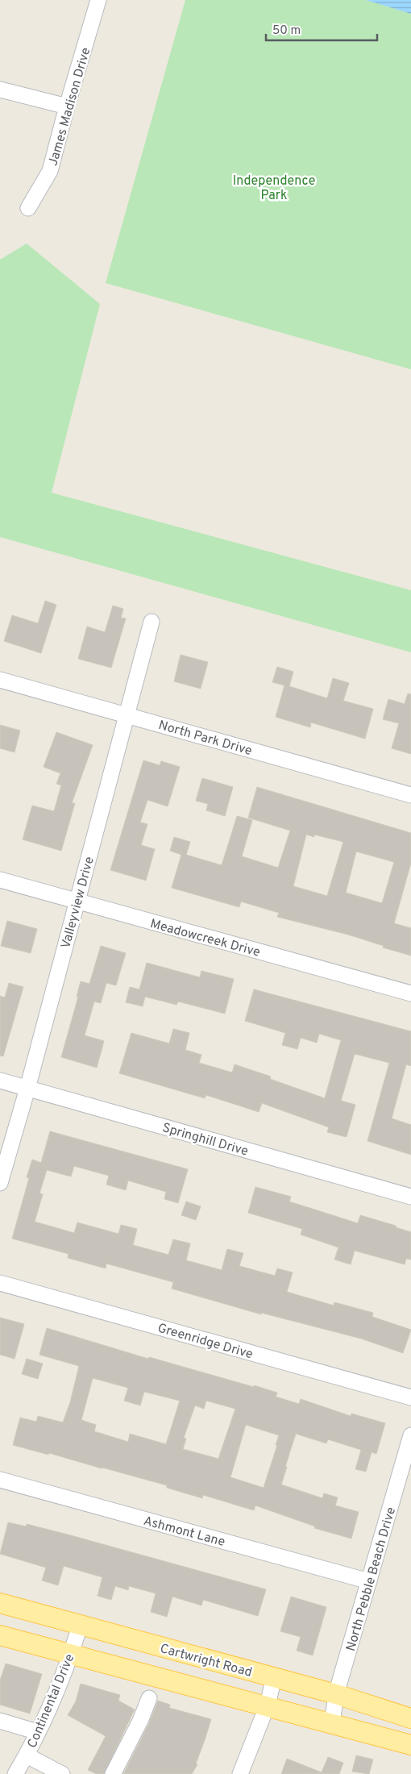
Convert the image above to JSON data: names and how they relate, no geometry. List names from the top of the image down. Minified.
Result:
{"streets":{"main road":["Cartwright Road"],"street":["James Madison Drive","North Park Drive","Valleyview Drive","Meadowcreek Drive","Springhill Drive","Greenridge Drive","Ashmont Lane","North Pebble Beach Drive","Continental Drive"]},"crossings":[["North Park Drive","Valleyview Drive"],["Valleyview Drive","Meadowcreek Drive"],["Valleyview Drive","Springhill Drive"],["Ashmont Lane","North Pebble Beach Drive"],["North Pebble Beach Drive","Cartwright Road"],["Cartwright Road","Continental Drive"]],"parks":["Independence Park"],"scale_bar":"50 m"}
